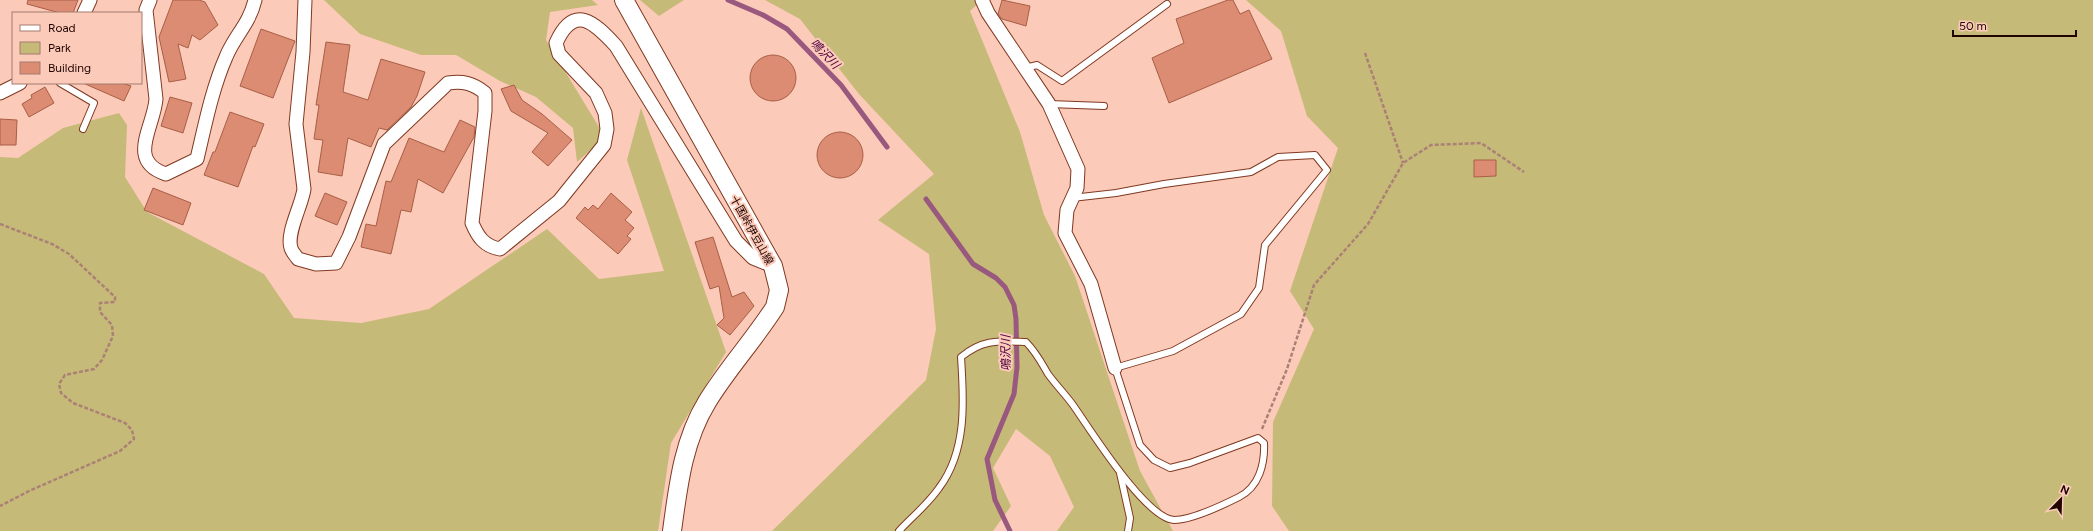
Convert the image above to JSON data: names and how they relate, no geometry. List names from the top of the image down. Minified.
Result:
{"streets":{"main road":["十国峠伊豆山線"]},"water":["鳴沢川"],"legend":["Road","Park","Building"],"scale_bar":"50 m","north":"top right"}
